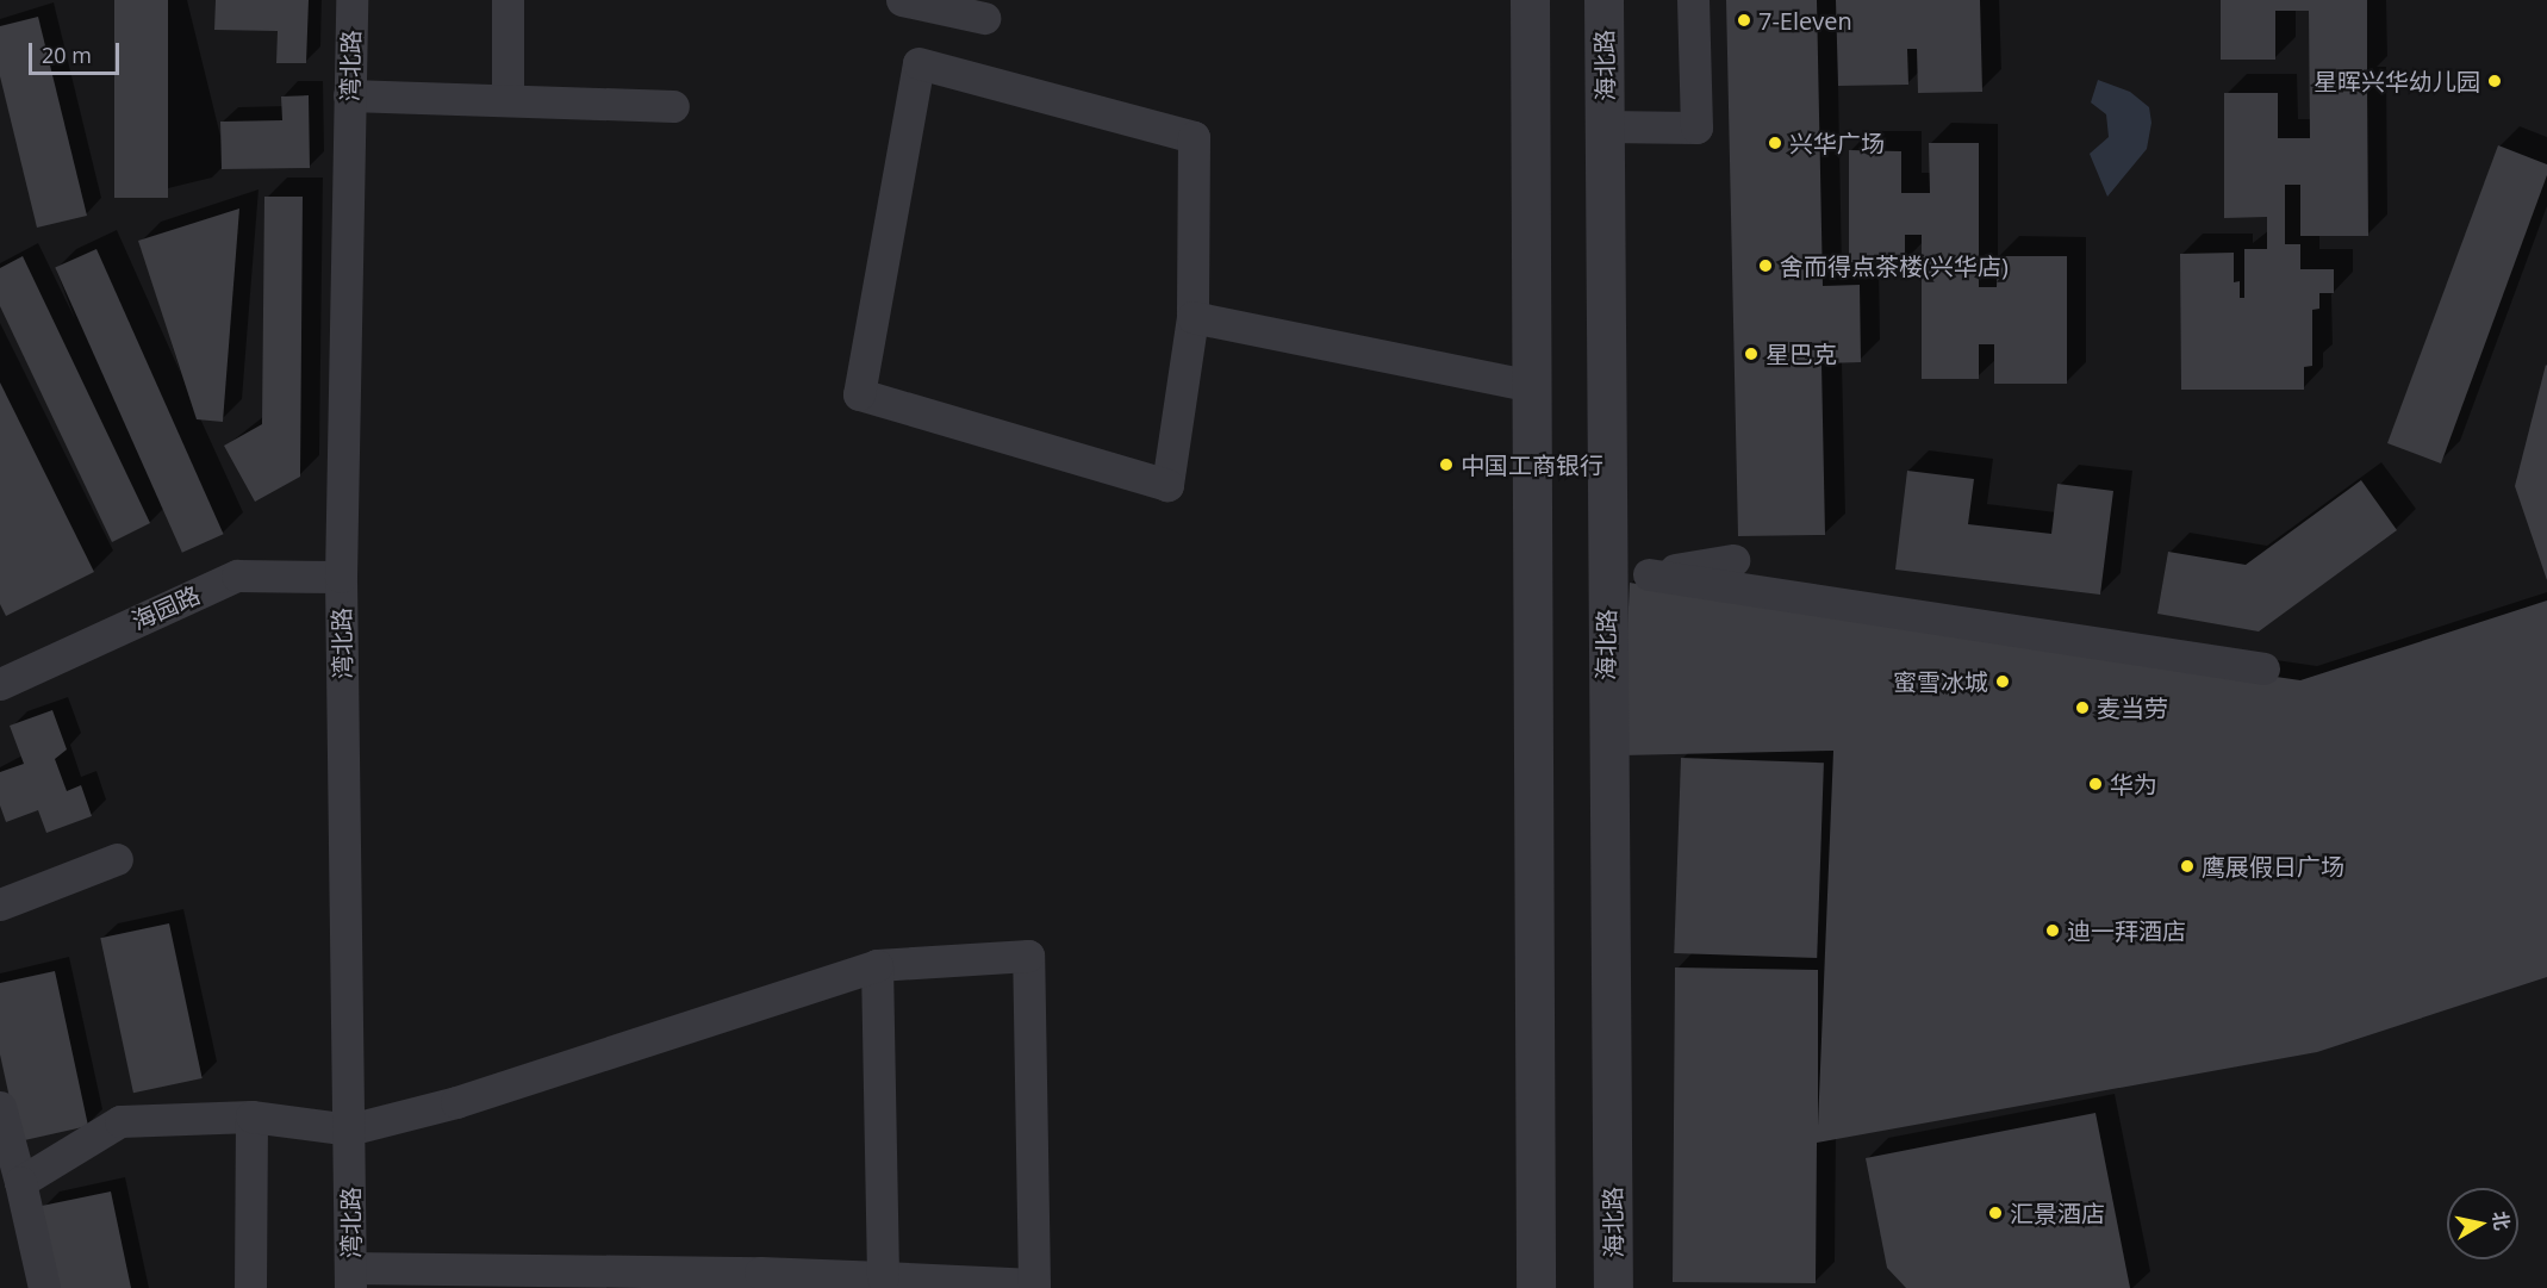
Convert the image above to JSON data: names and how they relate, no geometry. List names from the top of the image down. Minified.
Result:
{"streets":{"street":["湾北路","海北路","海园路"]},"crossings":[["湾北路","海园路"]],"places":["7-Eleven","星晖兴华幼儿园","兴华广场","舍而得点茶楼(兴华店)","星巴克","中国工商银行","蜜雪冰城","麦当劳","华为","鹰展假日广场","迪一拜酒店","汇景酒店"],"scale_bar":"20 m","north":"right"}
